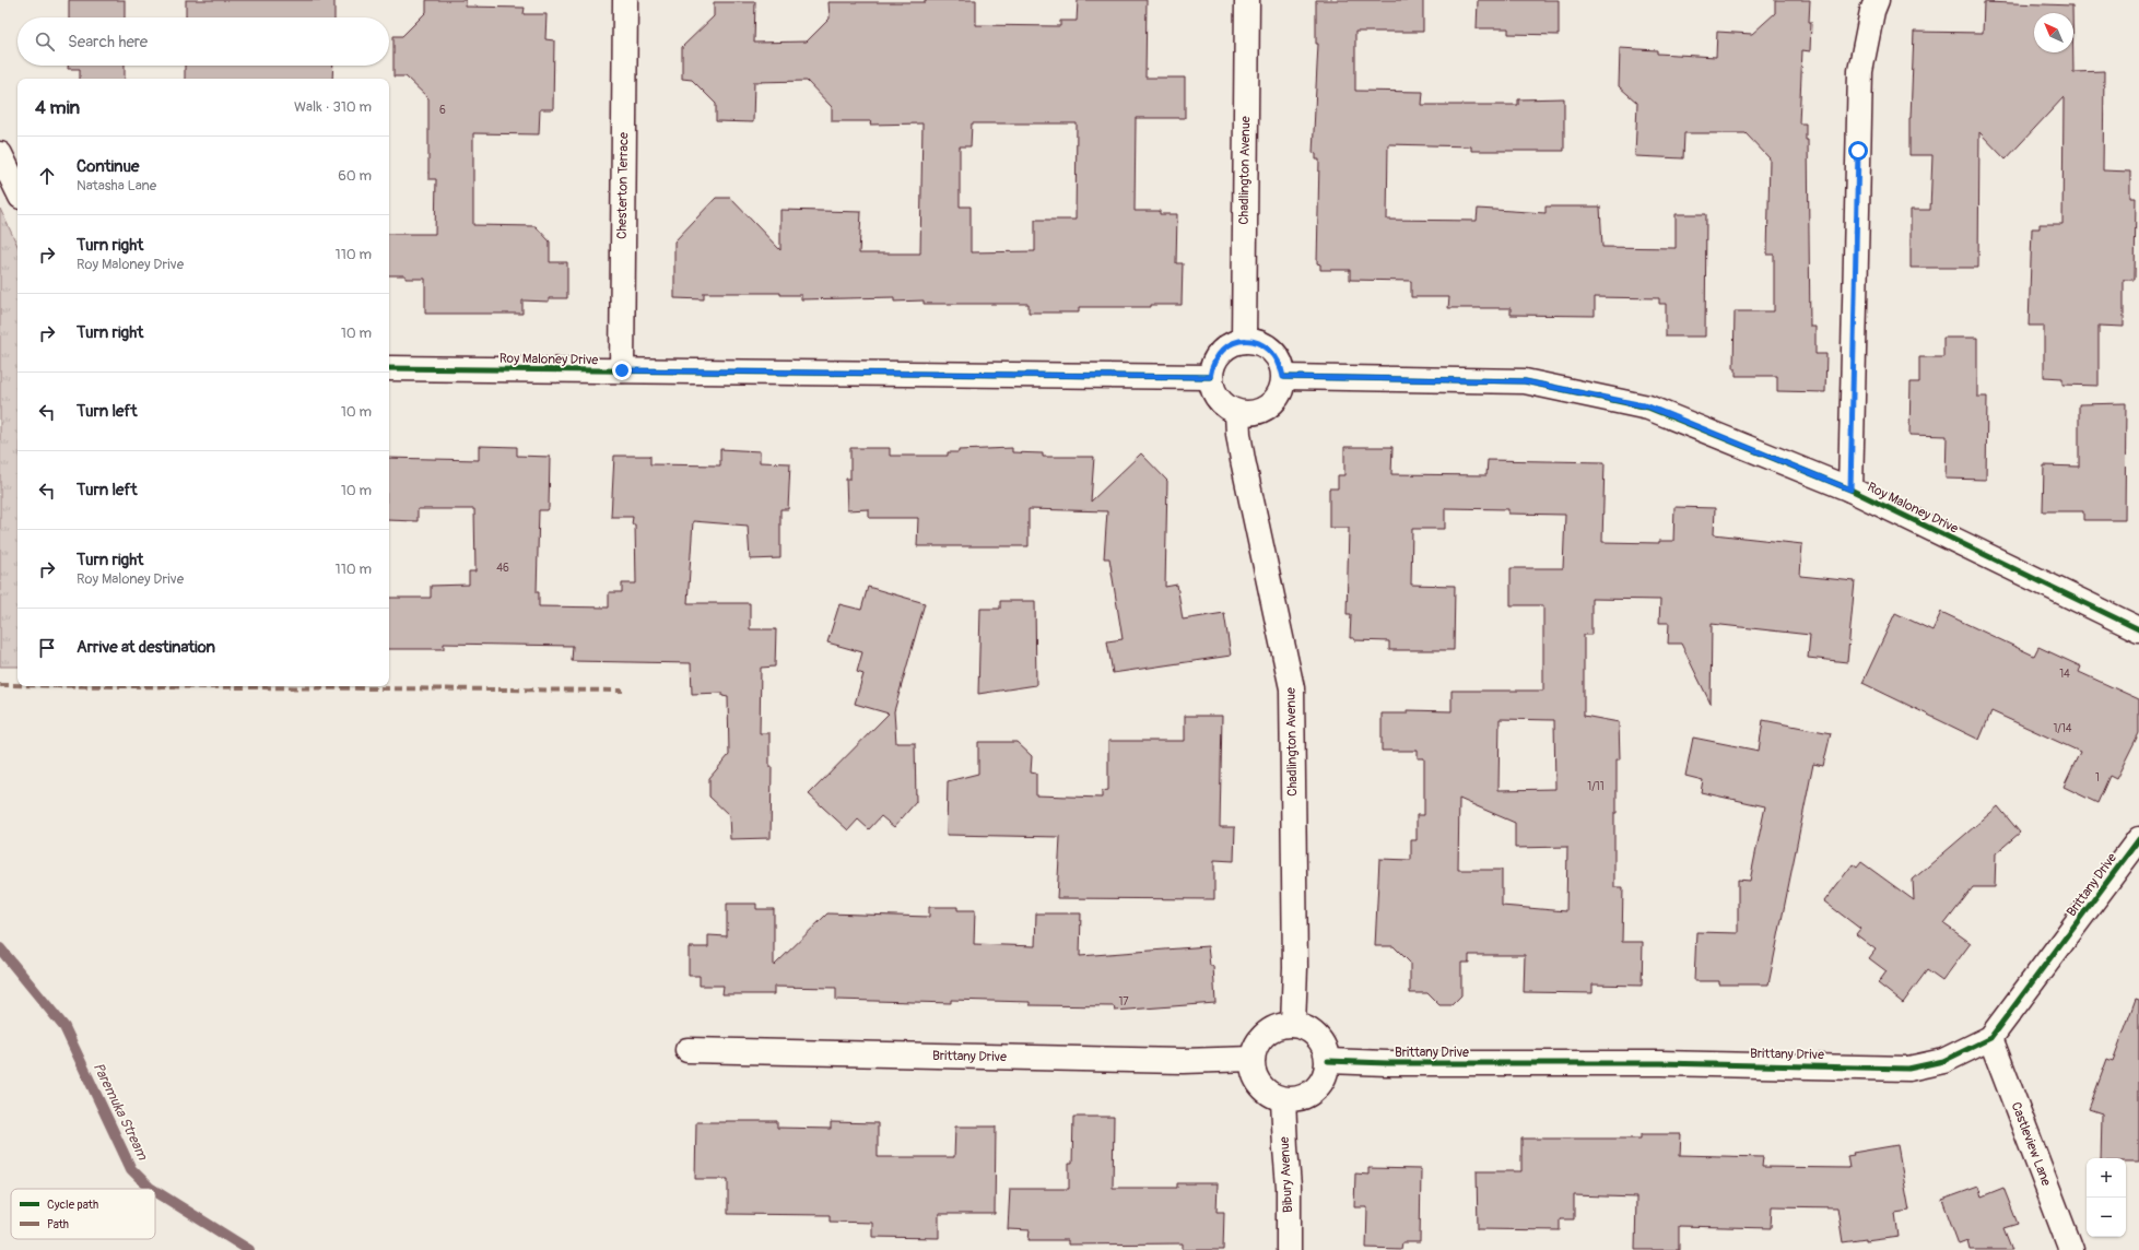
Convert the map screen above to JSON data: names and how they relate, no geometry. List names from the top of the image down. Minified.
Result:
{"streets":{"street":["Chadlington Avenue","Chesterton Terrace","Roy Maloney Drive","Brittany Drive","Castleview Lane","Bibury Avenue"]},"crossings":[["Chadlington Avenue","Roy Maloney Drive"],["Chadlington Avenue","Brittany Drive"],["Chadlington Avenue","Bibury Avenue"],["Chesterton Terrace","Roy Maloney Drive"],["Brittany Drive","Castleview Lane"],["Brittany Drive","Bibury Avenue"]],"water":["Paremuka Stream"],"house_numbers":["6","46","14","1/14","1","1/11","17"],"legend":["Cycle path","Path"],"north":"top left","page":{"search":"Search here","heading":["4 min","Walk · 310 m"],"list":[["Continue","Natasha Lane","60 m"],["Turn right","Roy Maloney Drive","110 m"],["Turn right","10 m"],["Turn left","10 m"],["Turn left","10 m"],["Turn right","Roy Maloney Drive","110 m"],"Arrive at destination"],"map_buttons":["+","−"]}}
